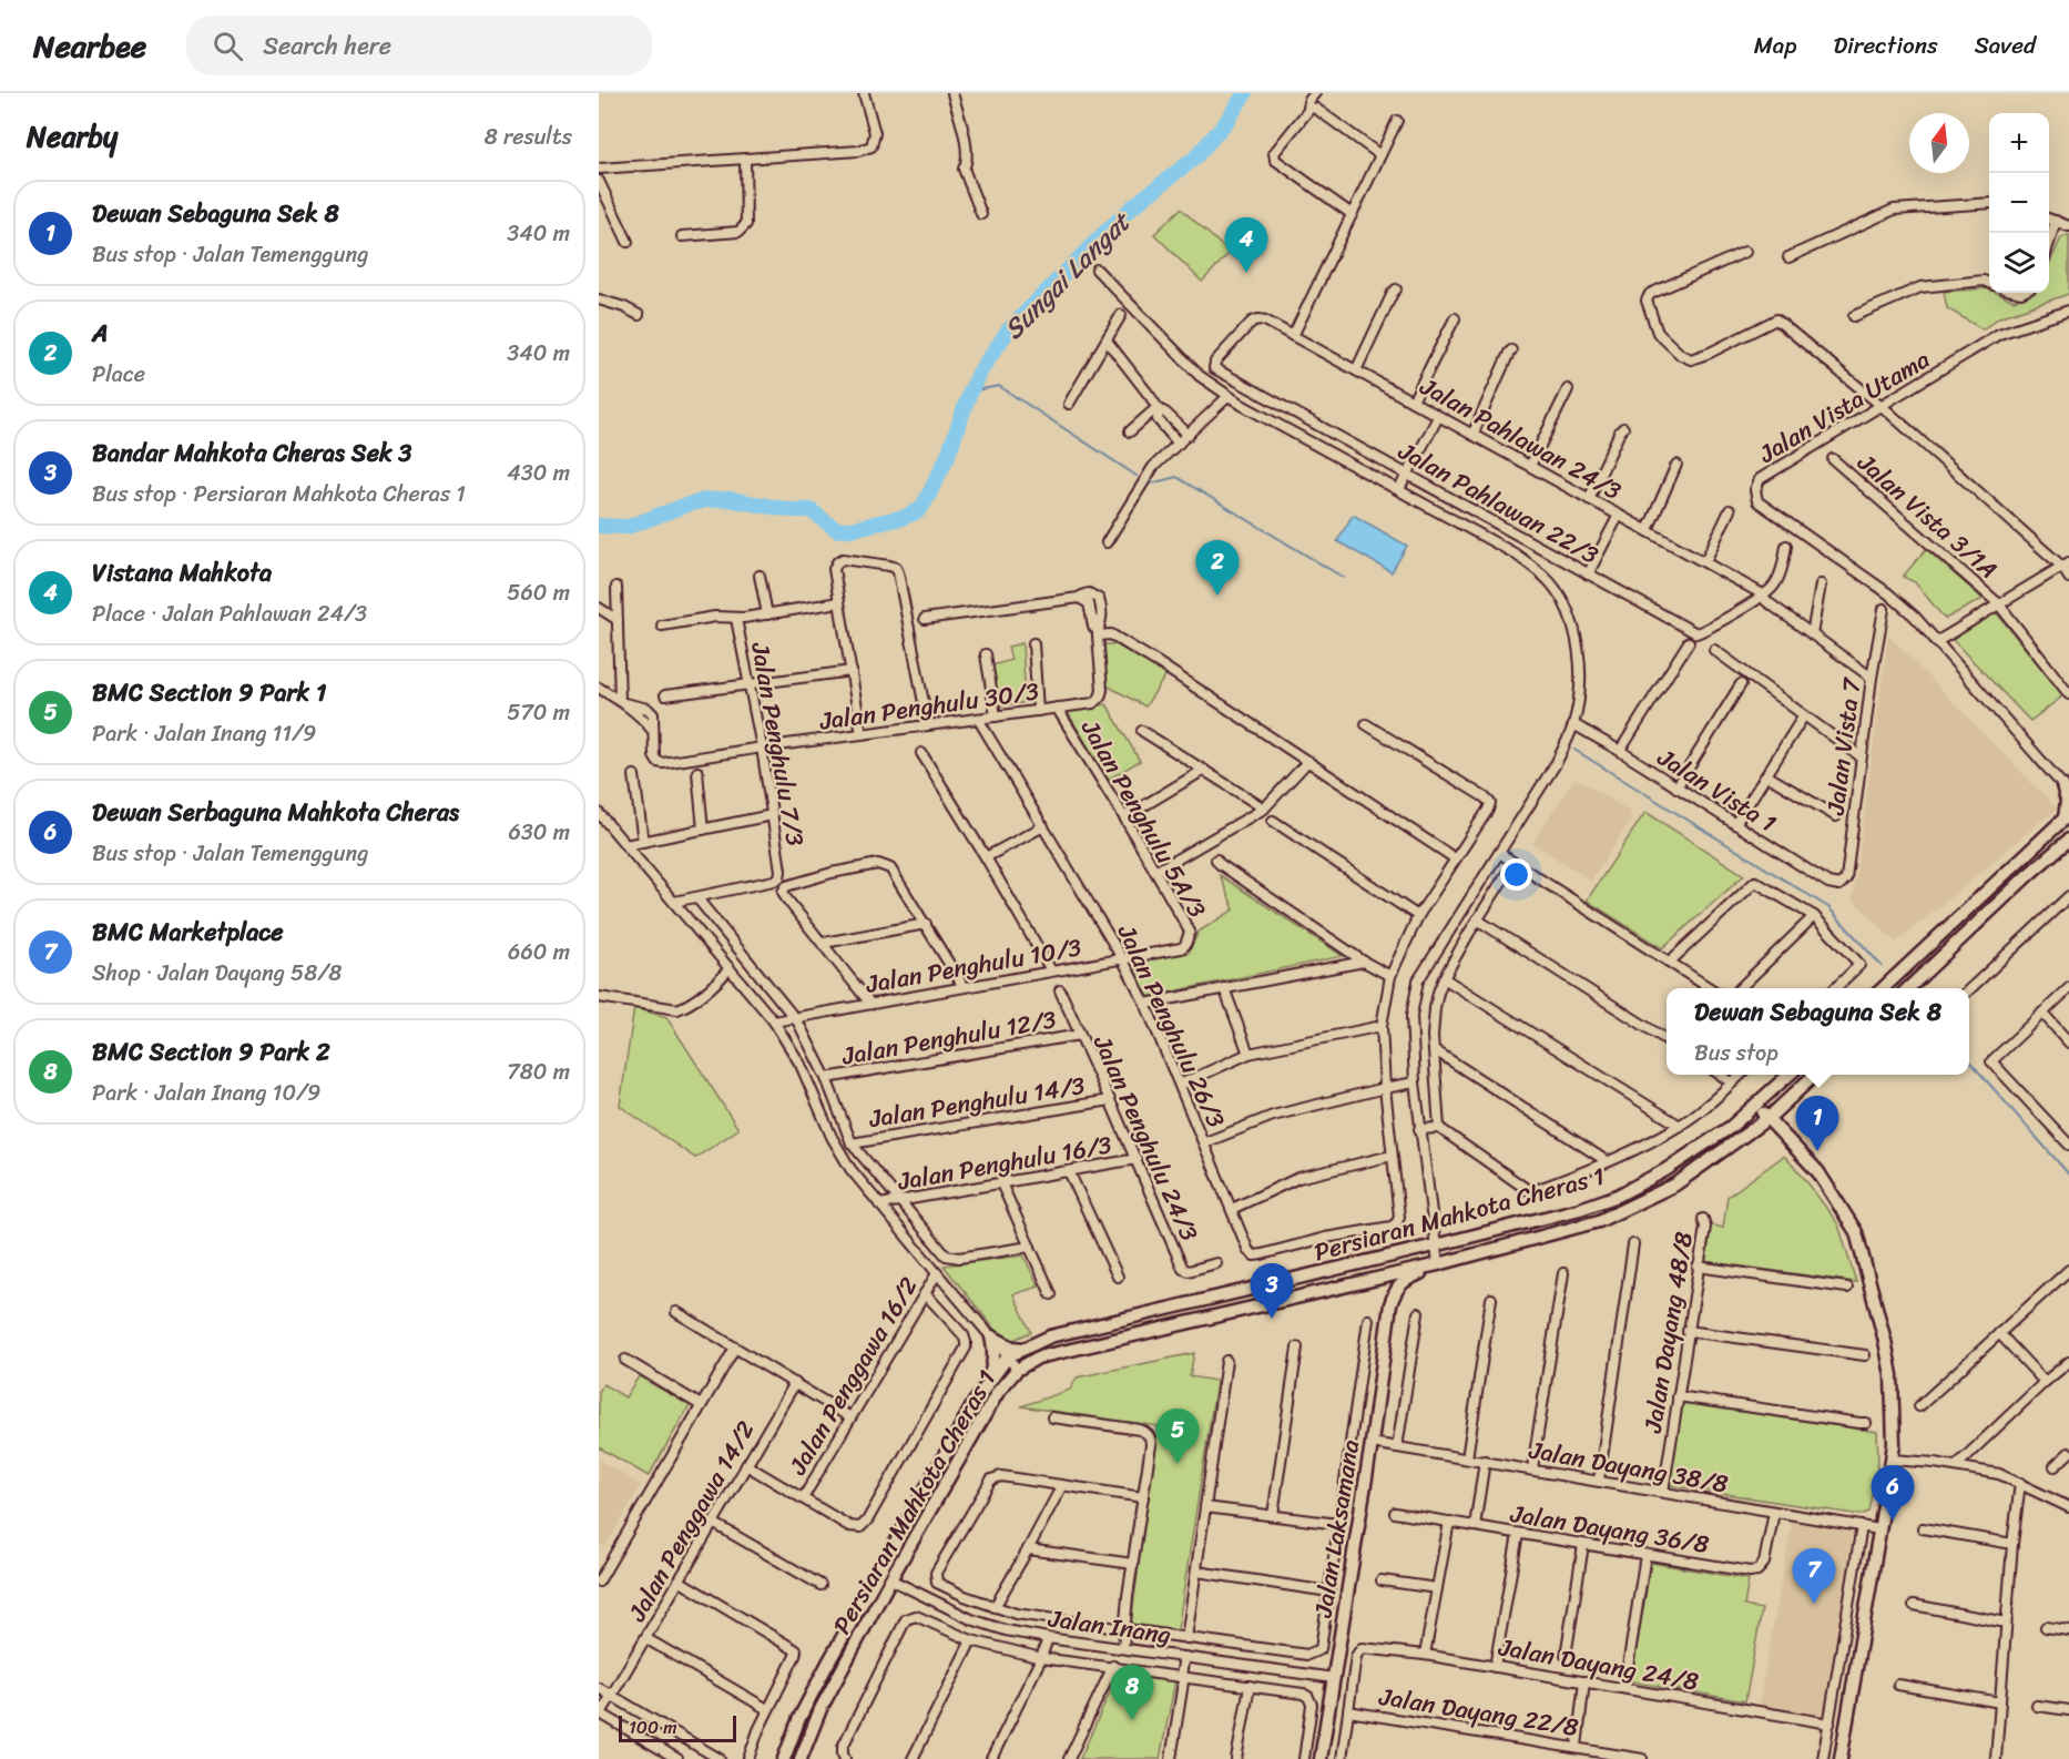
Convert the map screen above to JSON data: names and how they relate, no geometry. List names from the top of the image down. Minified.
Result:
{"streets":{"main road":["Persiaran Mahkota Cheras 1","Jalan Laksamana"],"street":["Jalan Vista Utama","Jalan Pahlawan 24/3","Jalan Pahlawan 22/3","Jalan Vista 3/1A","Jalan Penghulu 30/3","Jalan Penghulu 7/3","Jalan Vista 7","Jalan Vista 1","Jalan Penghulu 5A/3","Jalan Penghulu 10/3","Jalan Penghulu 26/3","Jalan Penghulu 12/3","Jalan Penghulu 14/3","Jalan Penghulu 24/3","Jalan Penghulu 16/3","Jalan Dayang 48/8","Jalan Penggawa 16/2","Jalan Dayang 38/8","Jalan Penggawa 14/2","Jalan Dayang 36/8","Jalan Inang","Jalan Dayang 24/8","Jalan Dayang 22/8"]},"crossings":[["Jalan Pahlawan 24/3","Jalan Pahlawan 22/3"],["Jalan Pahlawan 24/3","Jalan Vista 7"],["Jalan Penghulu 30/3","Jalan Penghulu 7/3"],["Jalan Penghulu 30/3","Jalan Penghulu 5A/3"],["Jalan Penghulu 30/3","Jalan Penghulu 26/3"],["Jalan Vista 7","Jalan Vista 1"],["Jalan Penghulu 5A/3","Jalan Penghulu 10/3"],["Jalan Penghulu 10/3","Jalan Penghulu 26/3"],["Jalan Penghulu 12/3","Jalan Penghulu 24/3"],["Jalan Penghulu 14/3","Jalan Penghulu 24/3"],["Jalan Penghulu 24/3","Jalan Penghulu 16/3"],["Persiaran Mahkota Cheras 1","Jalan Laksamana"],["Persiaran Mahkota Cheras 1","Jalan Inang"],["Jalan Dayang 48/8","Jalan Dayang 38/8"],["Jalan Dayang 38/8","Jalan Laksamana"],["Jalan Dayang 38/8","Jalan Dayang 36/8"],["Jalan Laksamana","Jalan Inang"],["Jalan Dayang 24/8","Jalan Dayang 22/8"]],"water":["Sungai Langat"],"scale_bar":"100 m","north":"top","page":{"header":"Nearbee","search":"Search here","nav":["Map","Directions","Saved"],"heading":["Nearby","8 results"],"map_buttons":["+","−"],"list":[{"mark":"1","name":"Dewan Sebaguna Sek 8","note":"Bus stop · Jalan Temenggung","value":"340 m"},{"mark":"2","name":"A","note":"Place","value":"340 m"},{"mark":"3","name":"Bandar Mahkota Cheras Sek 3","note":"Bus stop · Persiaran Mahkota Cheras 1","value":"430 m"},{"mark":"4","name":"Vistana Mahkota","note":"Place · Jalan Pahlawan 24/3","value":"560 m"},{"mark":"5","name":"BMC Section 9 Park 1","note":"Park · Jalan Inang 11/9","value":"570 m"},{"mark":"6","name":"Dewan Serbaguna Mahkota Cheras","note":"Bus stop · Jalan Temenggung","value":"630 m"},{"mark":"7","name":"BMC Marketplace","note":"Shop · Jalan Dayang 58/8","value":"660 m"},{"mark":"8","name":"BMC Section 9 Park 2","note":"Park · Jalan Inang 10/9","value":"780 m"}],"pins":["4","2","1","3","5","6","7","8"],"popup":["Dewan Sebaguna Sek 8","Bus stop"],"scale":"100 m"}}
